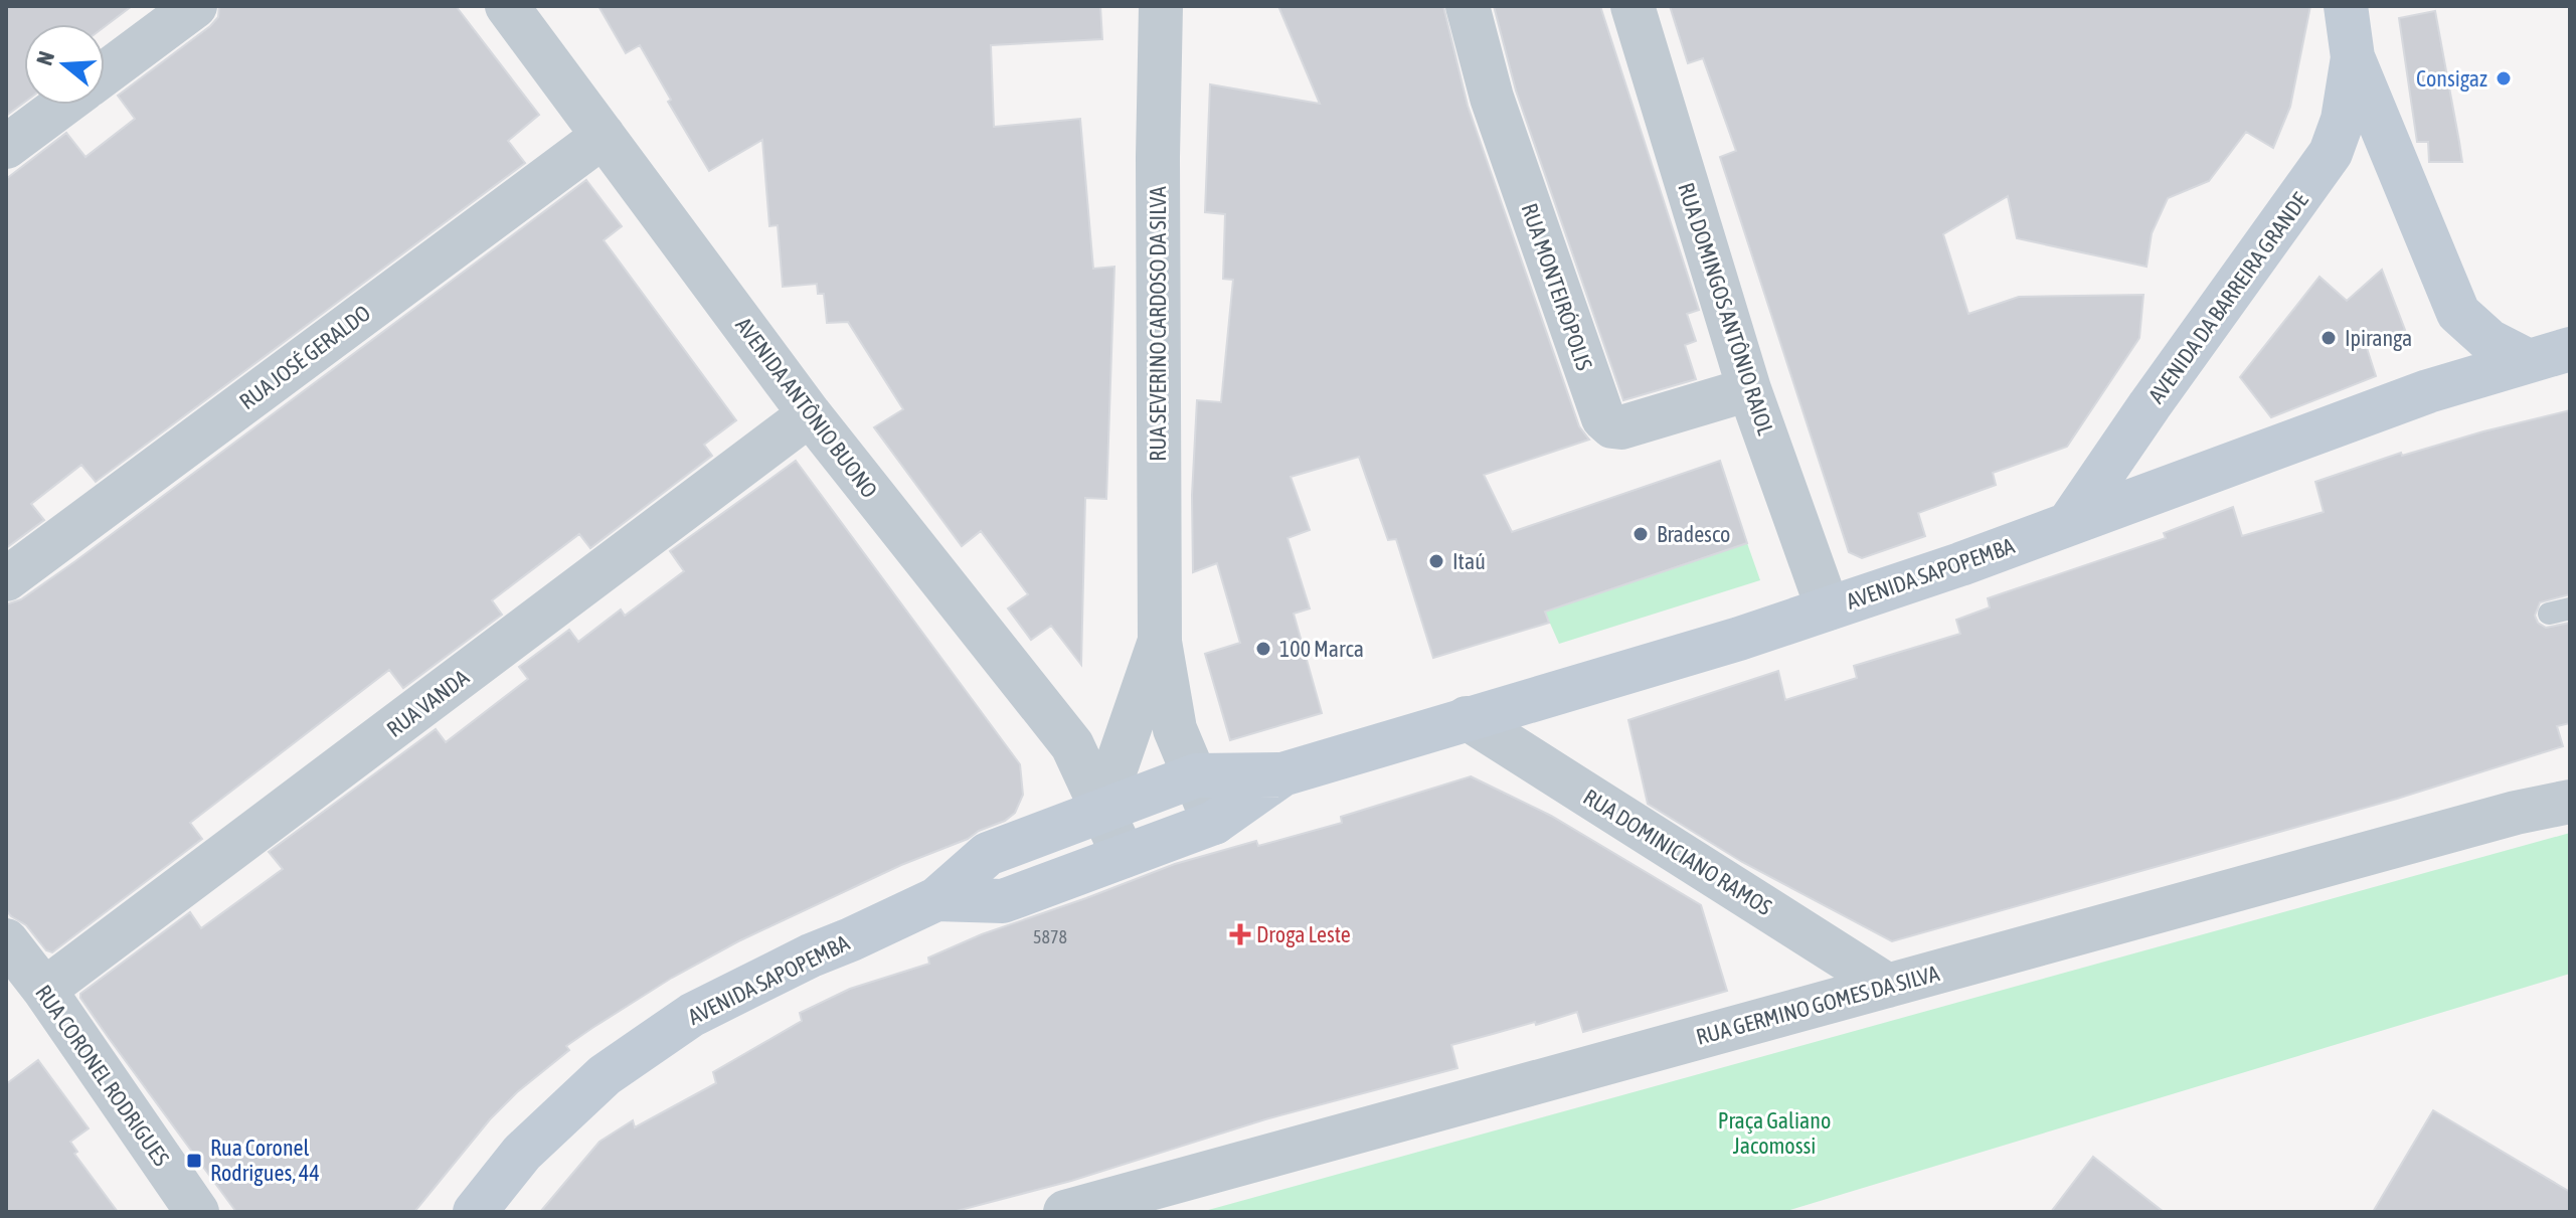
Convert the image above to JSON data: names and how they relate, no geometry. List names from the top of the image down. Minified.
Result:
{"streets":{"main road":["AVENIDA DA BARREIRA GRANDE","AVENIDA SAPOPEMBA"],"street":["RUA MONTEIRÓPOLIS","RUA DOMINGOS ANTÔNIO RAIOL","RUA SEVERINO CARDOSO DA SILVA","RUA JOSÉ GERALDO","AVENIDA ANTÔNIO BUONO","RUA VANDA","RUA DOMINICIANO RAMOS","RUA GERMINO GOMES DA SILVA","RUA CORONEL RODRIGUES"]},"crossings":[["RUA MONTEIRÓPOLIS","RUA DOMINGOS ANTÔNIO RAIOL"],["AVENIDA DA BARREIRA GRANDE","AVENIDA SAPOPEMBA"],["RUA DOMINGOS ANTÔNIO RAIOL","AVENIDA SAPOPEMBA"],["RUA SEVERINO CARDOSO DA SILVA","AVENIDA ANTÔNIO BUONO"],["RUA SEVERINO CARDOSO DA SILVA","AVENIDA SAPOPEMBA"],["RUA JOSÉ GERALDO","AVENIDA ANTÔNIO BUONO"],["AVENIDA ANTÔNIO BUONO","AVENIDA SAPOPEMBA"],["AVENIDA ANTÔNIO BUONO","RUA VANDA"],["AVENIDA SAPOPEMBA","RUA DOMINICIANO RAMOS"],["RUA VANDA","RUA CORONEL RODRIGUES"],["RUA DOMINICIANO RAMOS","RUA GERMINO GOMES DA SILVA"]],"parks":["Praça Galiano Jacomossi"],"places":{"other":["Consigaz","Ipiranga","Bradesco","Itaú","100 Marca"],"health":["Droga Leste"],"transit":["Rua Coronel Rodrigues, 44"]},"house_numbers":["5878"],"north":"left"}
